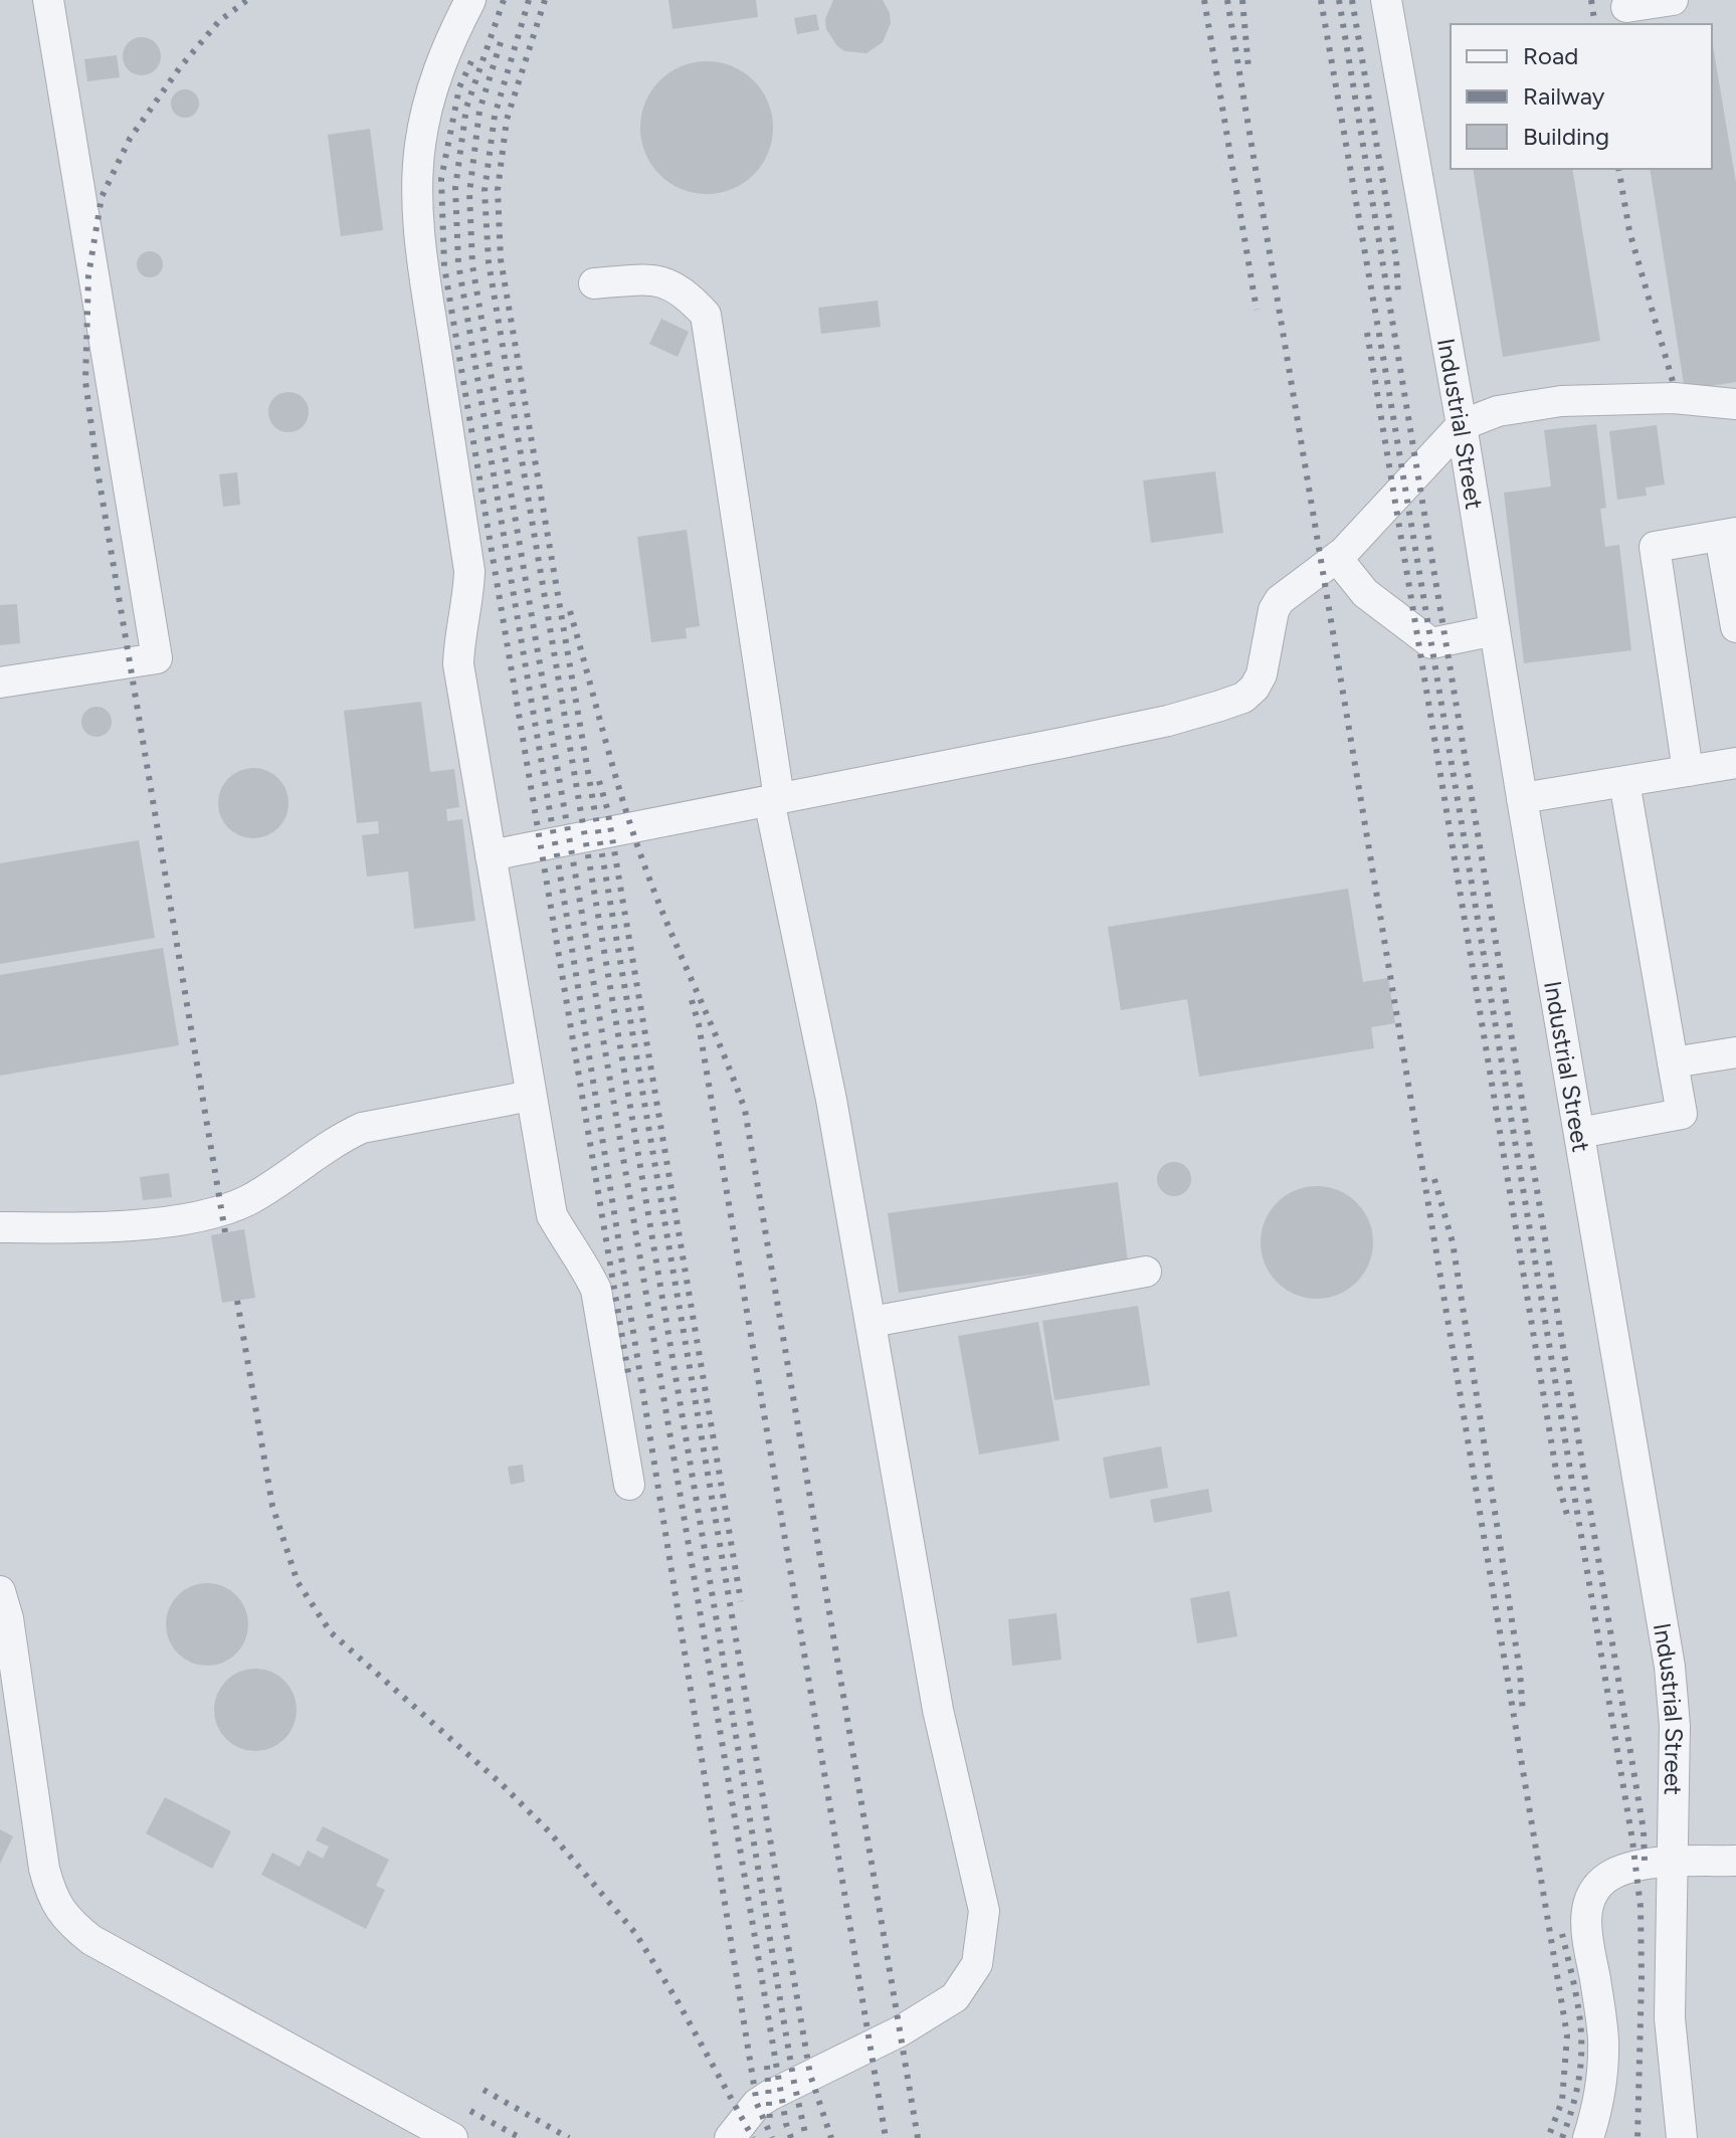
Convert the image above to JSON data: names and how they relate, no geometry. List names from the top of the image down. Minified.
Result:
{"streets":{"street":["Industrial Street"]},"legend":["Road","Railway","Building"]}
